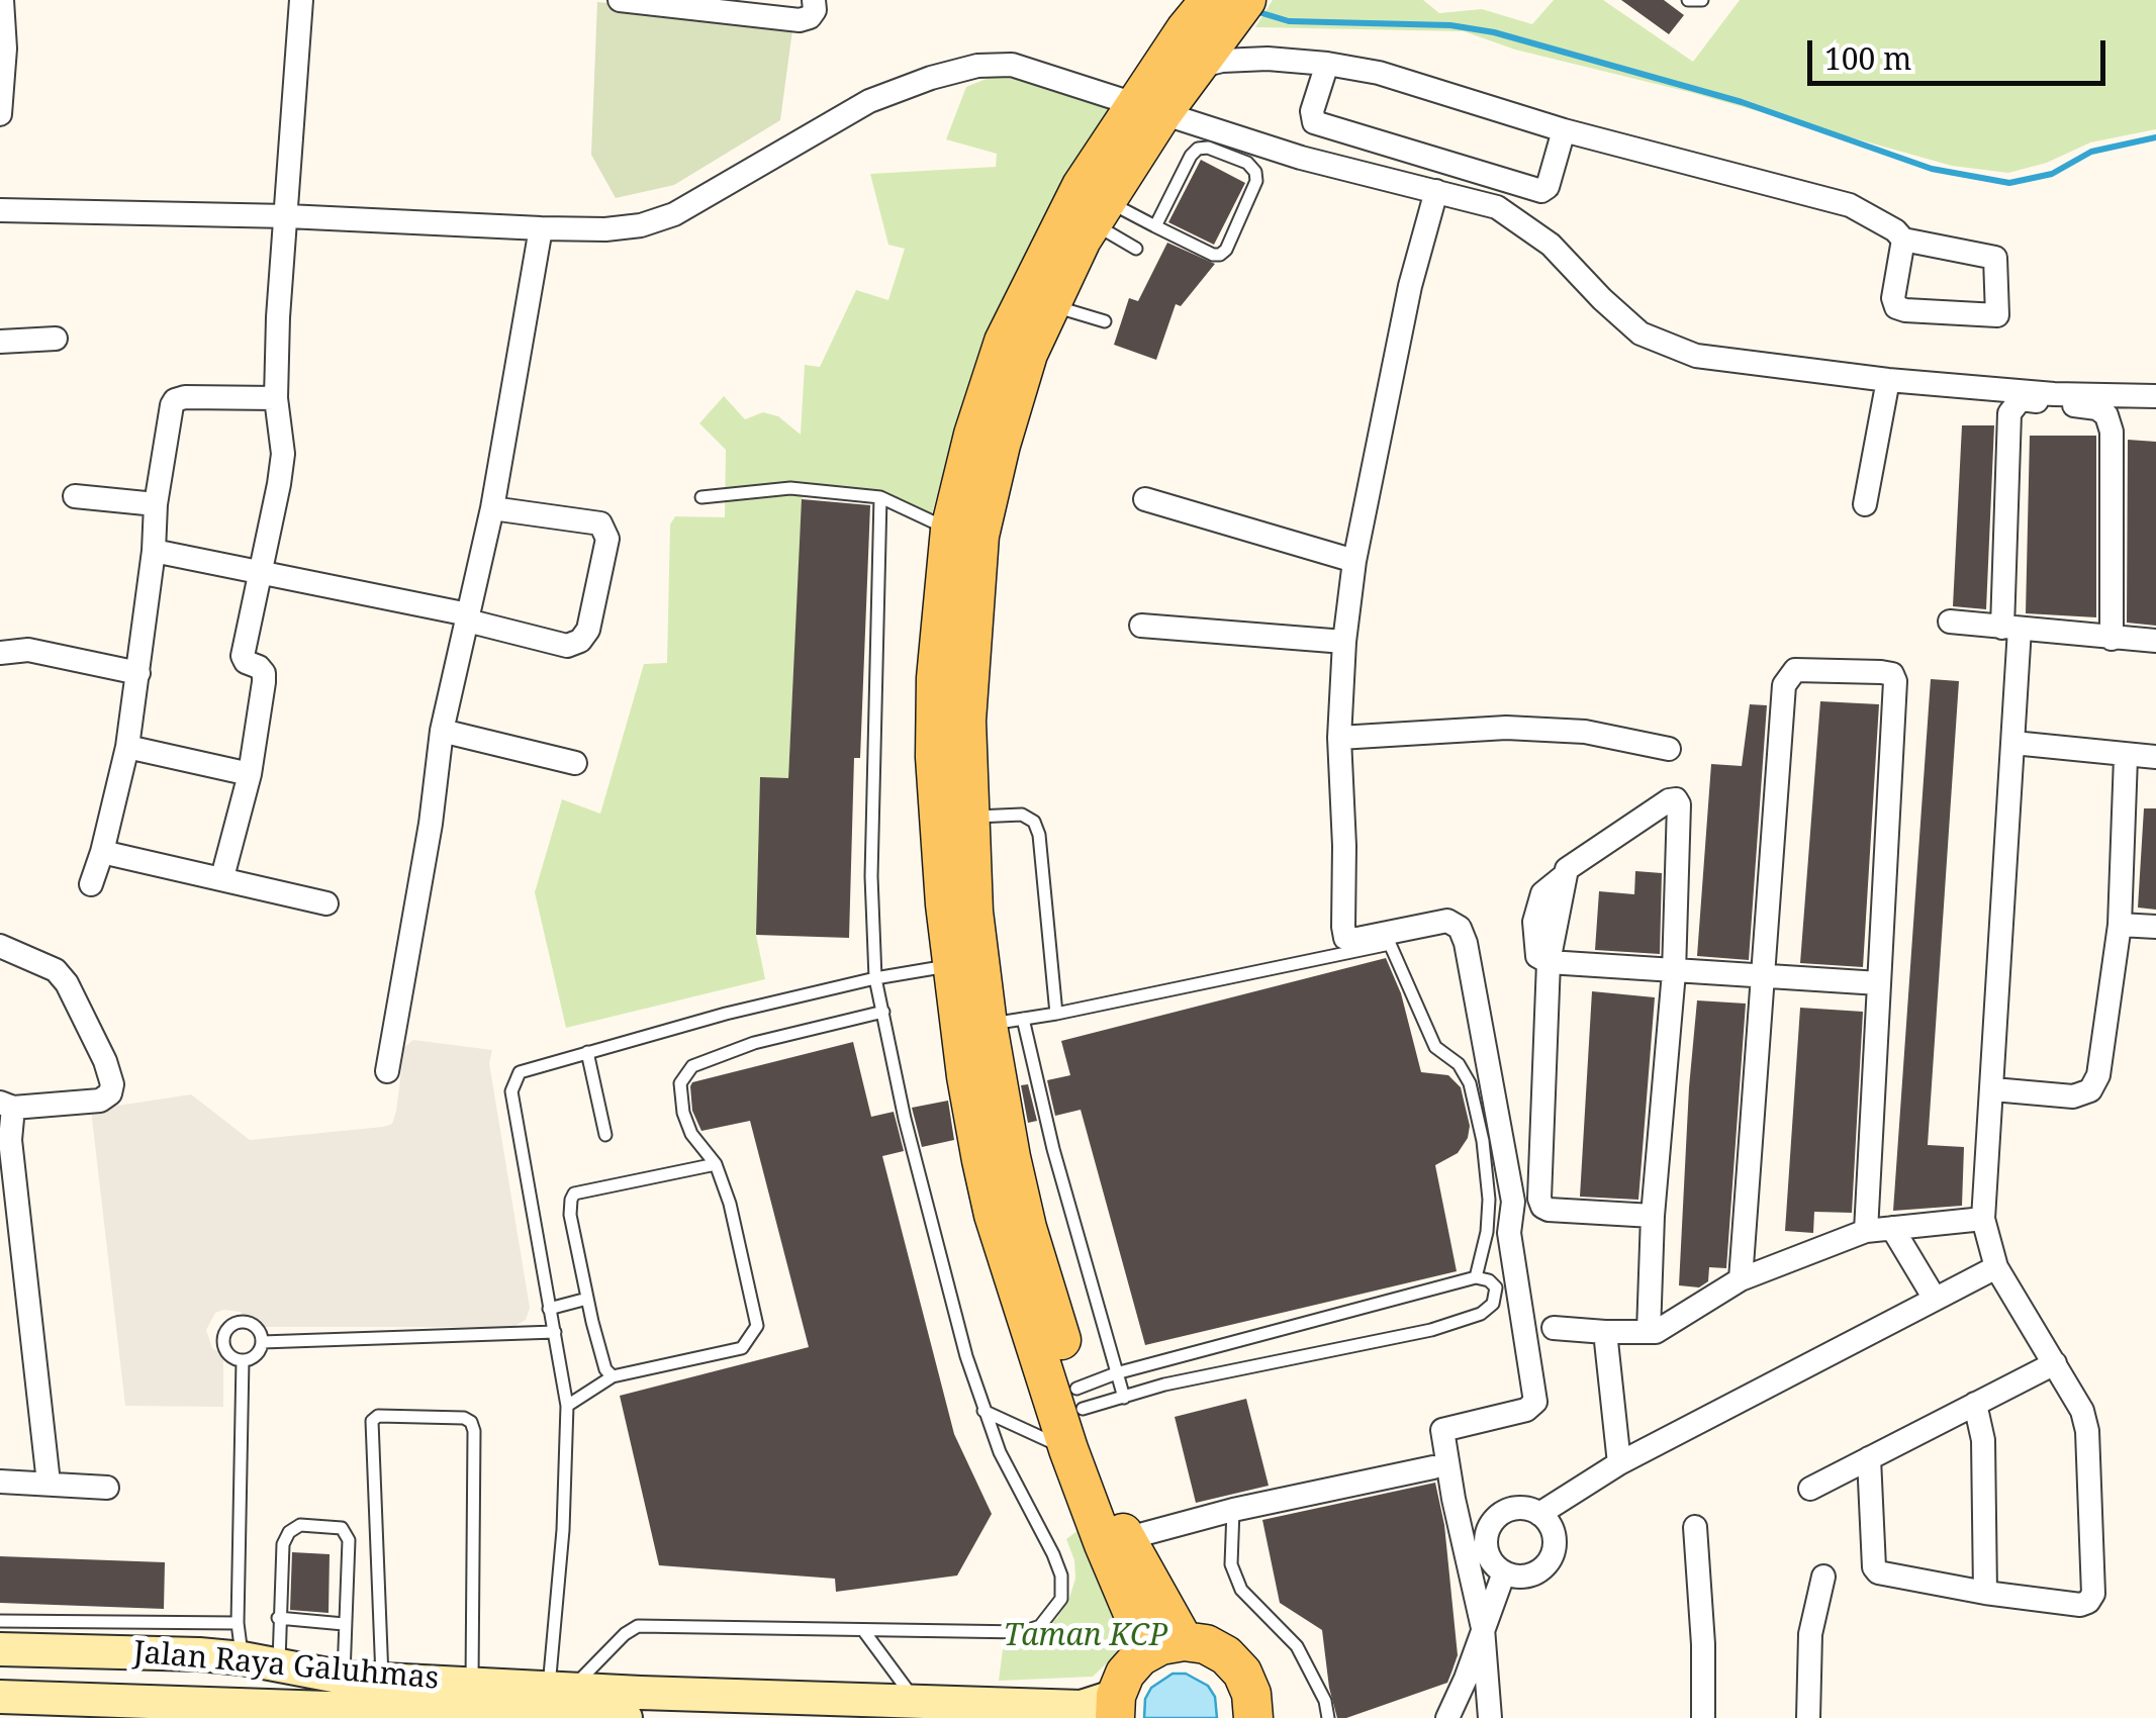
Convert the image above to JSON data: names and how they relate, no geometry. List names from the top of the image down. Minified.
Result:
{"streets":{"main road":["Jalan Raya Galuhmas"]},"parks":["Taman KCP"],"scale_bar":"100 m"}
